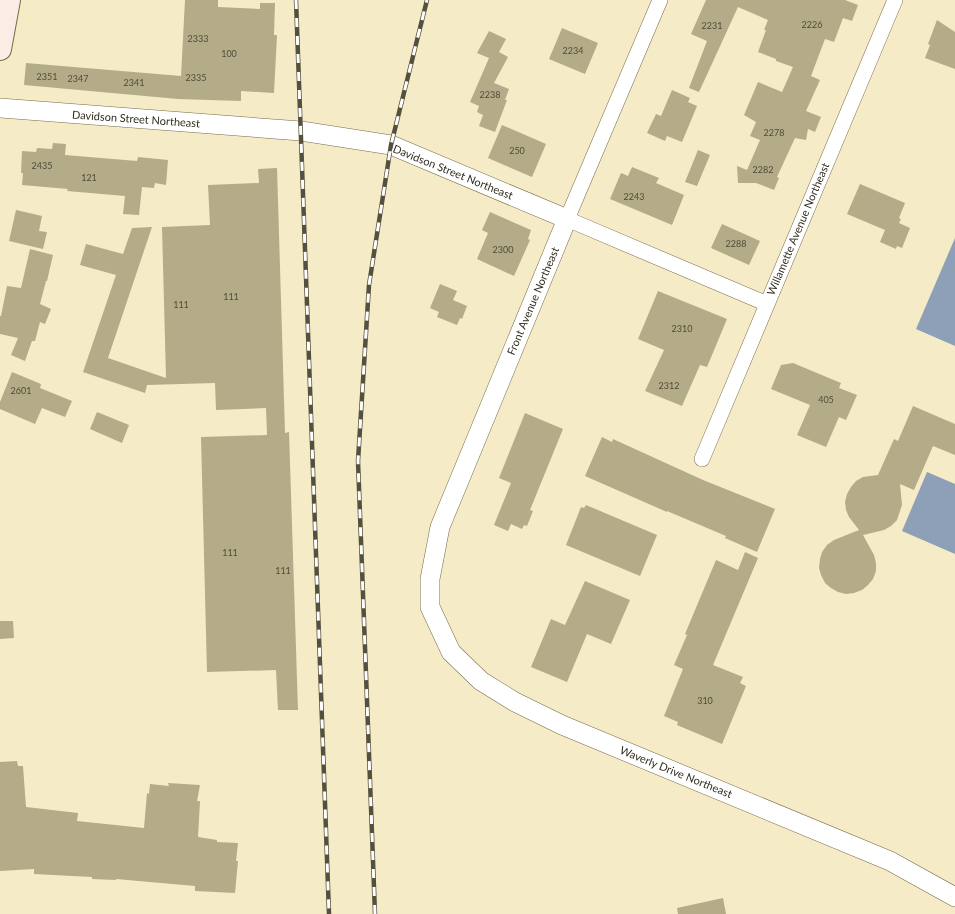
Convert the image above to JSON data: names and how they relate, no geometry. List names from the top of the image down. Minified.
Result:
{"streets":{"street":["Davidson Street Northeast","Willamette Avenue Northeast","Front Avenue Northeast","Waverly Drive Northeast"]},"crossings":[["Davidson Street Northeast","Willamette Avenue Northeast"],["Davidson Street Northeast","Front Avenue Northeast"],["Front Avenue Northeast","Waverly Drive Northeast"]],"house_numbers":["2226","2231","2333","2234","100","2351","2335","2347","2341","2238","2278","250","2435","2282","121","2243","2288","2300","111","111","2310","2312","2601","405","111","111","310"]}
